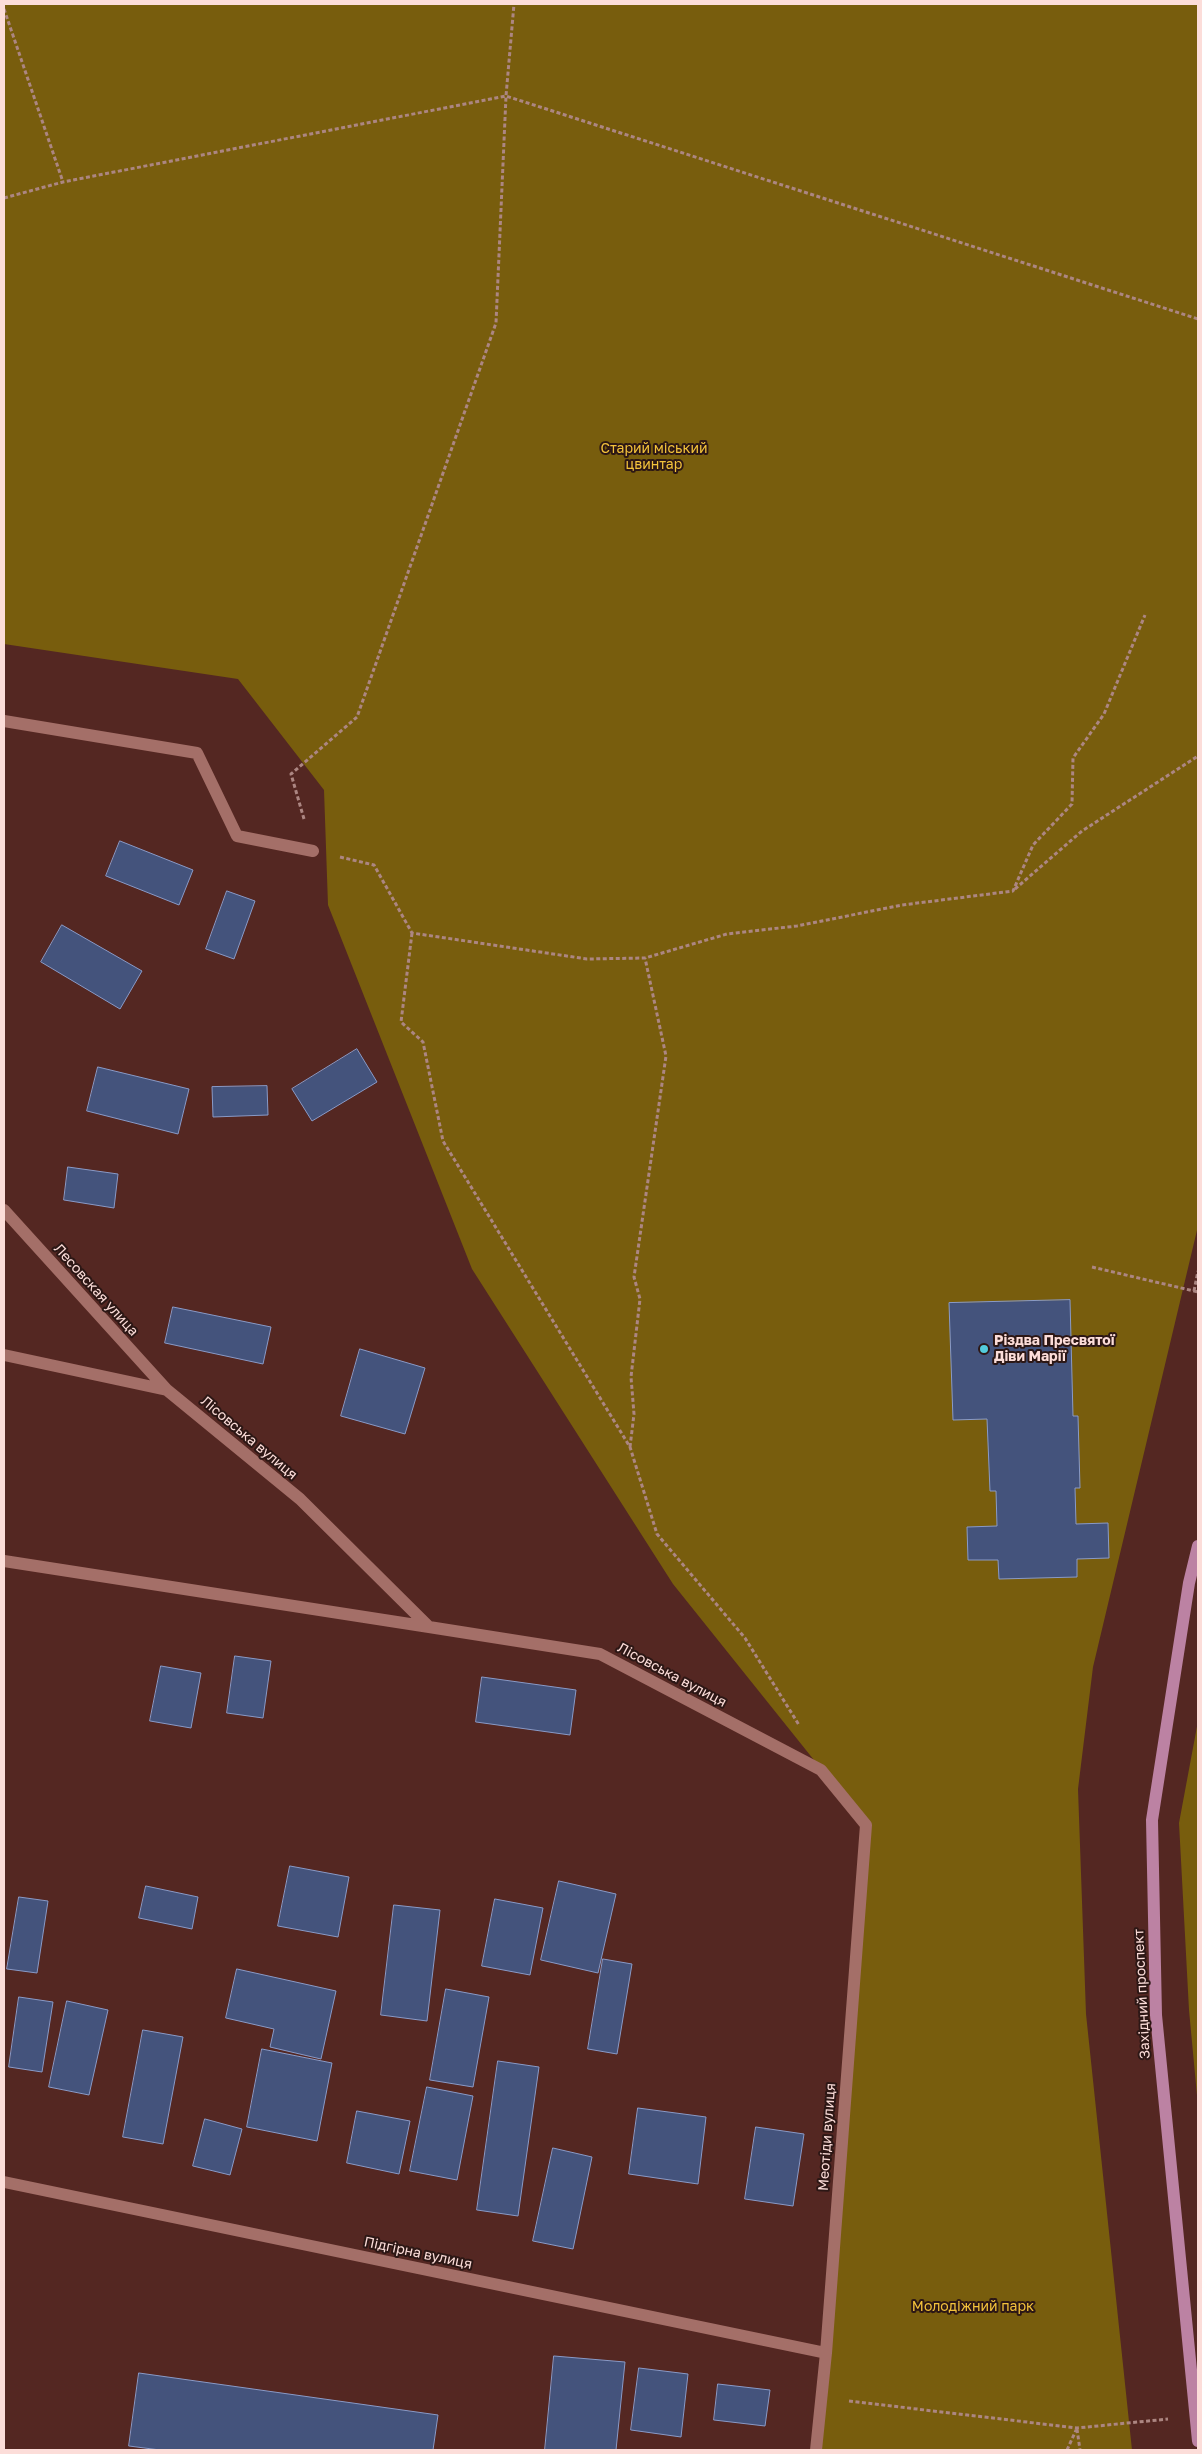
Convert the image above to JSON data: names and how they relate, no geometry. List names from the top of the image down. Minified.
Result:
{"streets":{"main road":["Західний проспект"],"street":["Лесовская улица","Лісовська вулиця","Меотіди вулиця","Підгірна вулиця"]},"crossings":[["Лесовская улица","Лісовська вулиця"],["Лісовська вулиця","Меотіди вулиця"],["Меотіди вулиця","Підгірна вулиця"]],"parks":["Старий міський цвинтар","Молодіжний парк"],"places":["Різдва Пресвятої Діви Марії"]}
